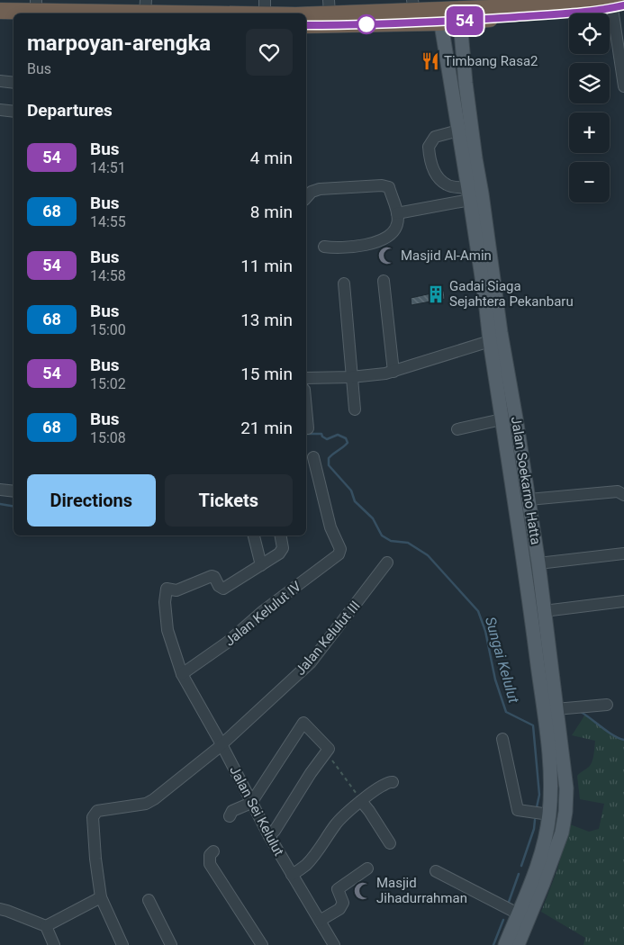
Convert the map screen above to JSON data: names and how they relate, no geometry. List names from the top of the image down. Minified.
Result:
{"streets":{"main road":["Jalan Soekarno Hatta"],"street":["Jalan Kelulut IV","Jalan Kelulut III","Jalan Sei Kelulut"]},"crossings":[["Jalan Kelulut IV","Jalan Sei Kelulut"],["Jalan Kelulut III","Jalan Sei Kelulut"]],"water":["Sungai Kelulut"],"places":{"restaurant":["Timbang Rasa2"],"mosque":["Masjid Al-Amin","Masjid Jihadurrahman"],"building":["Gadai Siaga Sejahtera Pekanbaru"]},"lines":["bus line 54"],"page":{"on_map":"54","map_buttons":["+","−"],"heading":[["marpoyan-arengka","Bus"],"Departures"],"list":[{"mark":"54","name":"Bus","note":"14:51","value":"4 min"},{"mark":"68","name":"Bus","note":"14:55","value":"8 min"},{"mark":"54","name":"Bus","note":"14:58","value":"11 min"},{"mark":"68","name":"Bus","note":"15:00","value":"13 min"},{"mark":"54","name":"Bus","note":"15:02","value":"15 min"},{"mark":"68","name":"Bus","note":"15:08","value":"21 min"}],"buttons":["Directions","Tickets"]}}
